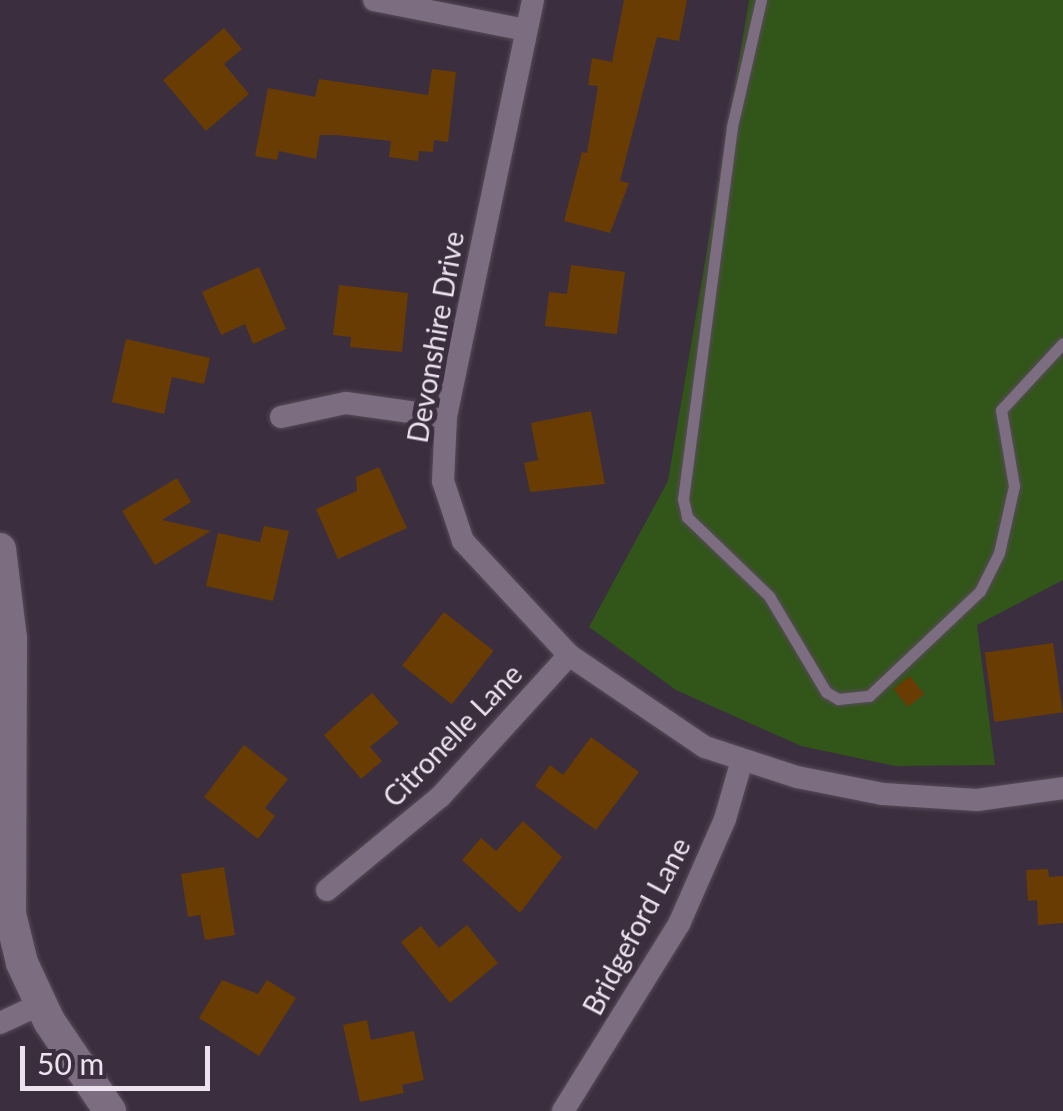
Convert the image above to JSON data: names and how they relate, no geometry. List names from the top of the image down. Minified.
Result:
{"streets":{"street":["Devonshire Drive","Citronelle Lane","Bridgeford Lane"]},"crossings":[["Devonshire Drive","Citronelle Lane"],["Devonshire Drive","Bridgeford Lane"]],"scale_bar":"50 m"}
